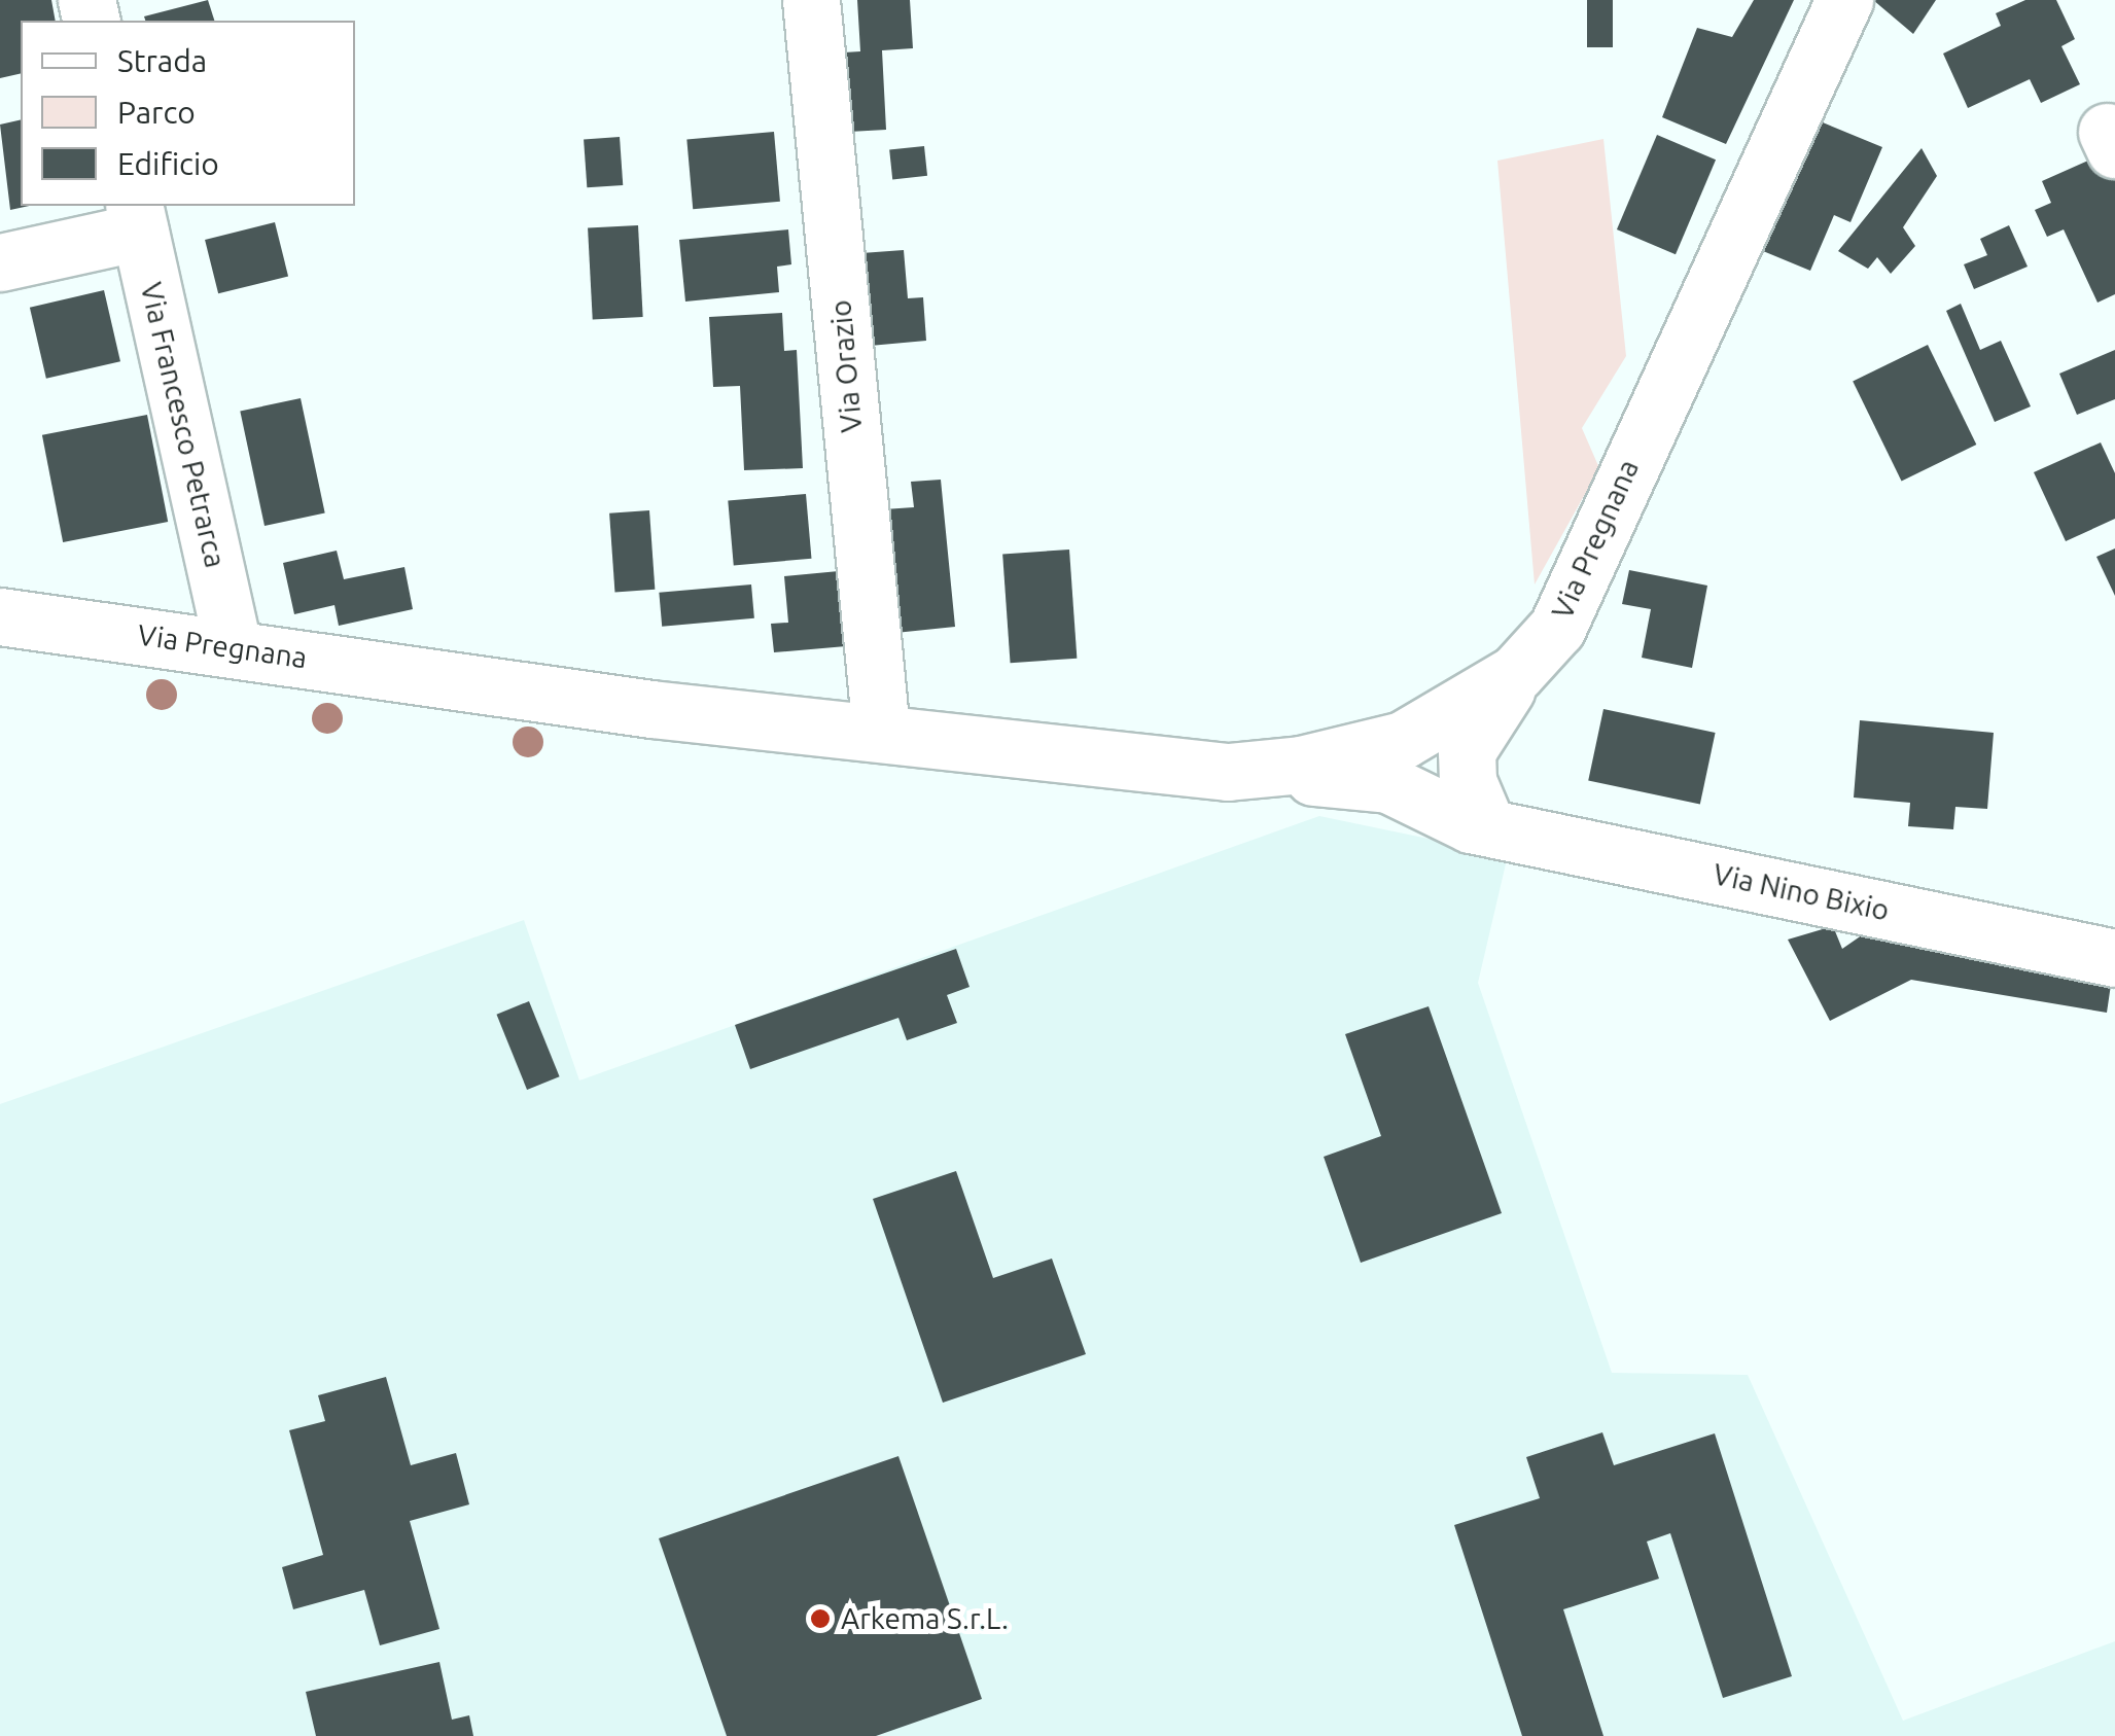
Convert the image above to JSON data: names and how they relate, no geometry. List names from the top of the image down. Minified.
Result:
{"streets":{"street":["Via Orazio","Via Francesco Petrarca","Via Pregnana","Via Nino Bixio"]},"crossings":[["Via Orazio","Via Pregnana"],["Via Francesco Petrarca","Via Pregnana"],["Via Pregnana","Via Nino Bixio"]],"places":["Arkema S.r.L."],"legend":["Strada","Parco","Edificio"]}
